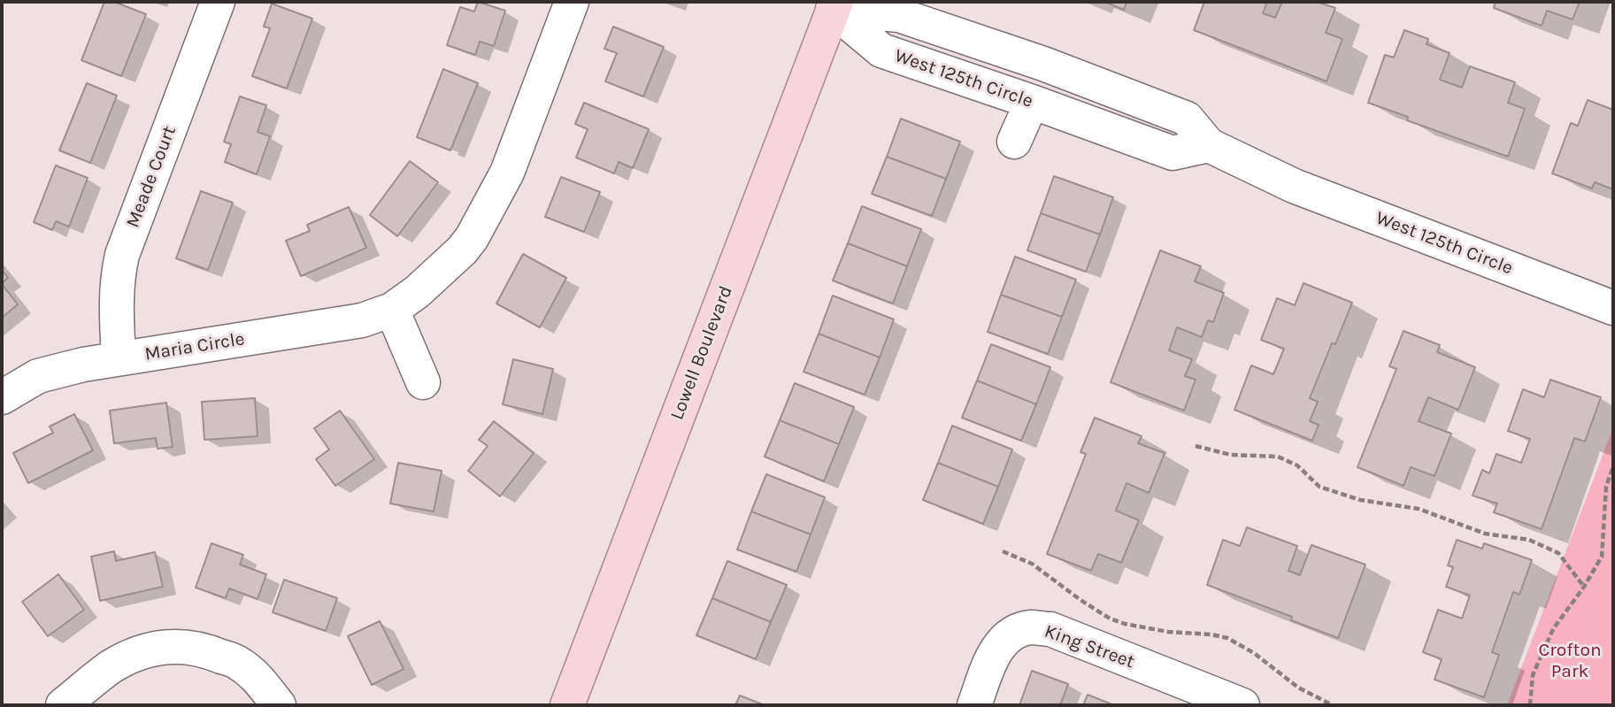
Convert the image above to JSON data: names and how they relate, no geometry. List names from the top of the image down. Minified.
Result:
{"streets":{"main road":["Lowell Boulevard"],"street":["West 125th Circle","Meade Court","Maria Circle","King Street"]},"crossings":[["West 125th Circle","Lowell Boulevard"],["Meade Court","Maria Circle"]],"parks":["Crofton Park"]}
